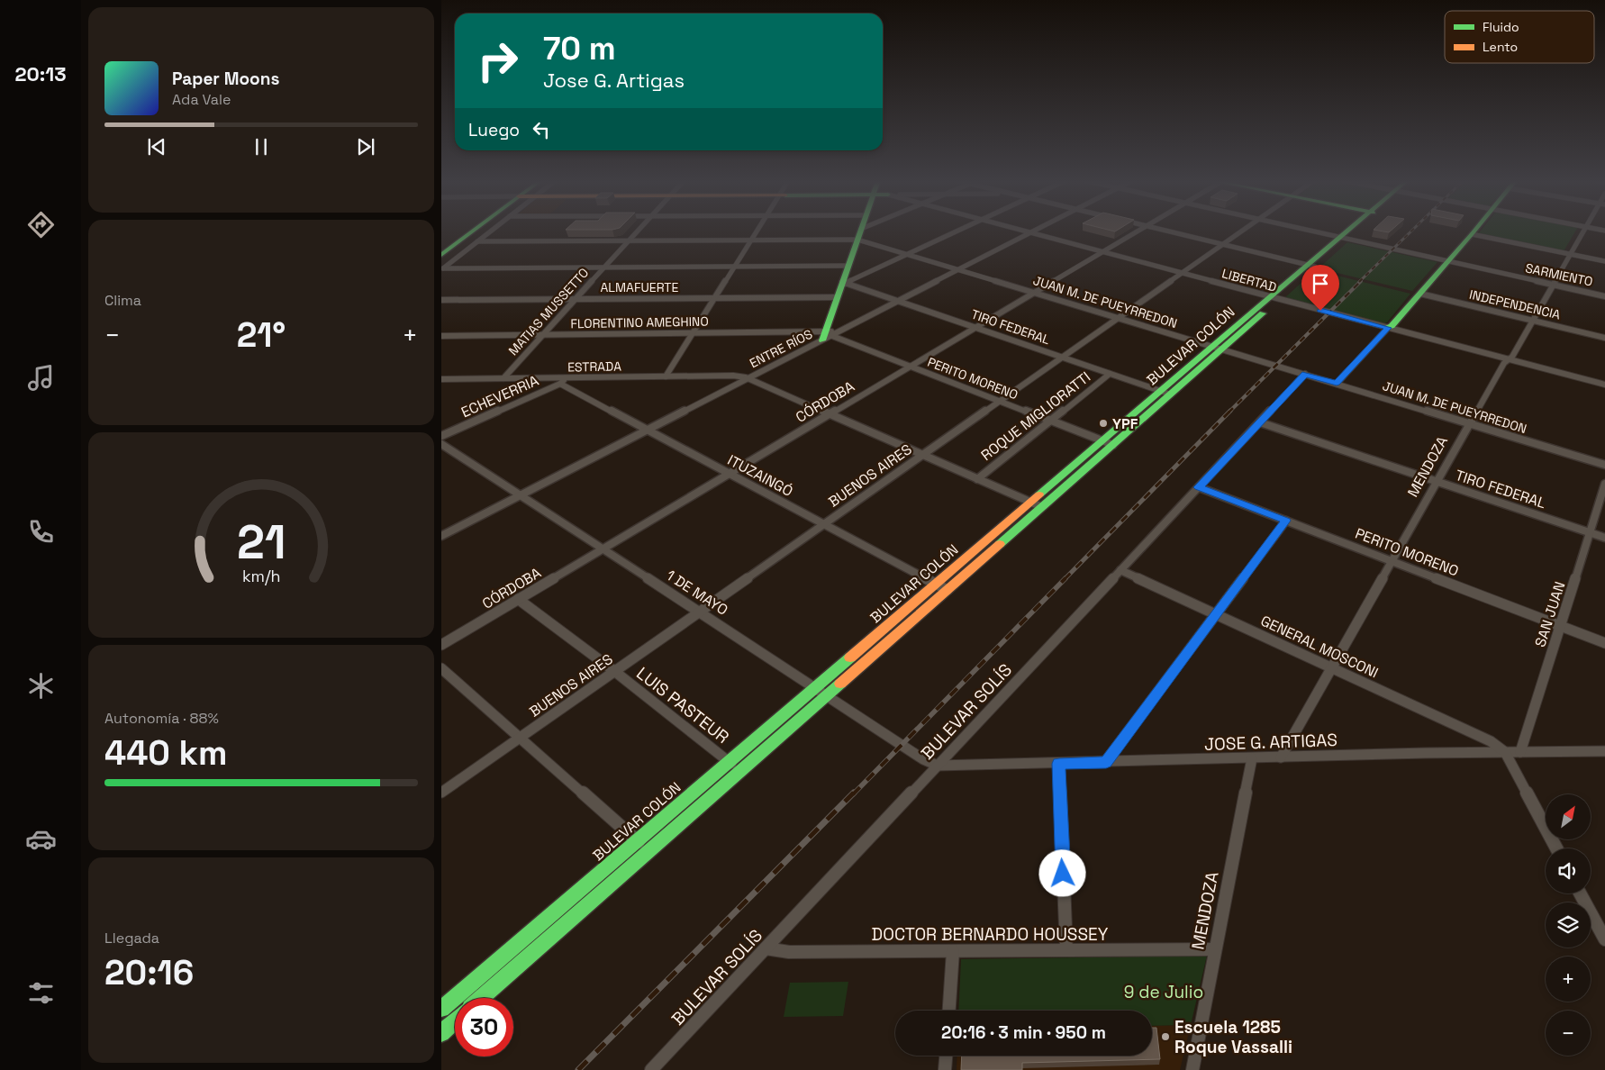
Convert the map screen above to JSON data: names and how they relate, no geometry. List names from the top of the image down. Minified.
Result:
{"streets":{"main road":["BULEVAR COLÓN"],"street":["SARMIENTO","LIBERTAD","ALMAFUERTE","JUAN M. DE PUEYRREDON","INDEPENDENCIA","MATIAS MUSSETTO","FLORENTINO AMEGHINO","TIRO FEDERAL","ENTRE RÍOS","ESTRADA","PERITO MORENO","ECHEVERRIA","CÓRDOBA","ROQUE MIGLIORATTI","MENDOZA","ITUZAINGÓ","BUENOS AIRES","1 DE MAYO","SAN JUAN","GENERAL MOSCONI","LUIS PASTEUR","BULEVAR SOLÍS","JOSE G. ARTIGAS","DOCTOR BERNARDO HOUSSEY"]},"crossings":[["SARMIENTO","BULEVAR COLÓN"],["SARMIENTO","MENDOZA"],["LIBERTAD","BULEVAR COLÓN"],["LIBERTAD","ENTRE RÍOS"],["LIBERTAD","CÓRDOBA"],["LIBERTAD","MENDOZA"],["LIBERTAD","BUENOS AIRES"],["ALMAFUERTE","MATIAS MUSSETTO"],["JUAN M. DE PUEYRREDON","MATIAS MUSSETTO"],["JUAN M. DE PUEYRREDON","BULEVAR COLÓN"],["JUAN M. DE PUEYRREDON","ENTRE RÍOS"],["JUAN M. DE PUEYRREDON","CÓRDOBA"],["JUAN M. DE PUEYRREDON","MENDOZA"],["JUAN M. DE PUEYRREDON","BUENOS AIRES"],["JUAN M. DE PUEYRREDON","BULEVAR SOLÍS"],["INDEPENDENCIA","MENDOZA"],["MATIAS MUSSETTO","FLORENTINO AMEGHINO"],["MATIAS MUSSETTO","ESTRADA"],["FLORENTINO AMEGHINO","ENTRE RÍOS"],["FLORENTINO AMEGHINO","PERITO MORENO"],["TIRO FEDERAL","BULEVAR COLÓN"],["TIRO FEDERAL","ENTRE RÍOS"],["TIRO FEDERAL","CÓRDOBA"],["TIRO FEDERAL","ROQUE MIGLIORATTI"],["TIRO FEDERAL","MENDOZA"],["TIRO FEDERAL","BUENOS AIRES"],["TIRO FEDERAL","SAN JUAN"],["TIRO FEDERAL","BULEVAR SOLÍS"],["BULEVAR COLÓN","PERITO MORENO"],["BULEVAR COLÓN","ITUZAINGÓ"],["BULEVAR COLÓN","1 DE MAYO"],["BULEVAR COLÓN","LUIS PASTEUR"],["ENTRE RÍOS","ESTRADA"],["ENTRE RÍOS","PERITO MORENO"],["ENTRE RÍOS","ITUZAINGÓ"],["ENTRE RÍOS","1 DE MAYO"],["ESTRADA","ECHEVERRIA"],["PERITO MORENO","CÓRDOBA"],["PERITO MORENO","ROQUE MIGLIORATTI"],["PERITO MORENO","MENDOZA"],["PERITO MORENO","BUENOS AIRES"],["PERITO MORENO","SAN JUAN"],["PERITO MORENO","BULEVAR SOLÍS"],["ECHEVERRIA","ITUZAINGÓ"],["CÓRDOBA","ITUZAINGÓ"],["CÓRDOBA","1 DE MAYO"],["CÓRDOBA","LUIS PASTEUR"],["MENDOZA","GENERAL MOSCONI"],["MENDOZA","JOSE G. ARTIGAS"],["MENDOZA","DOCTOR BERNARDO HOUSSEY"],["ITUZAINGÓ","BUENOS AIRES"],["BUENOS AIRES","1 DE MAYO"],["BUENOS AIRES","LUIS PASTEUR"],["1 DE MAYO","BULEVAR SOLÍS"],["1 DE MAYO","JOSE G. ARTIGAS"],["SAN JUAN","JOSE G. ARTIGAS"],["GENERAL MOSCONI","BULEVAR SOLÍS"],["GENERAL MOSCONI","JOSE G. ARTIGAS"],["BULEVAR SOLÍS","JOSE G. ARTIGAS"],["BULEVAR SOLÍS","DOCTOR BERNARDO HOUSSEY"]],"parks":["9 de Julio"],"places":["YPF","Escuela 1285 Roque Vassalli"],"legend":["Fluido","Lento"],"north":"top right","page":{"tabs":"20:13","turn":["70 m","Jose G. Artigas"],"song":["Paper Moons","Ada Vale"],"then":"Luego","tile":["Clima",["Autonomía · 88%","440 km"],["Llegada","20:16"]],"heat":["−","21°","+"],"map_buttons":["+","−"],"limit":"30","trip":"20:16 · 3 min · 950 m","gauge":["21","km/h"]}}
